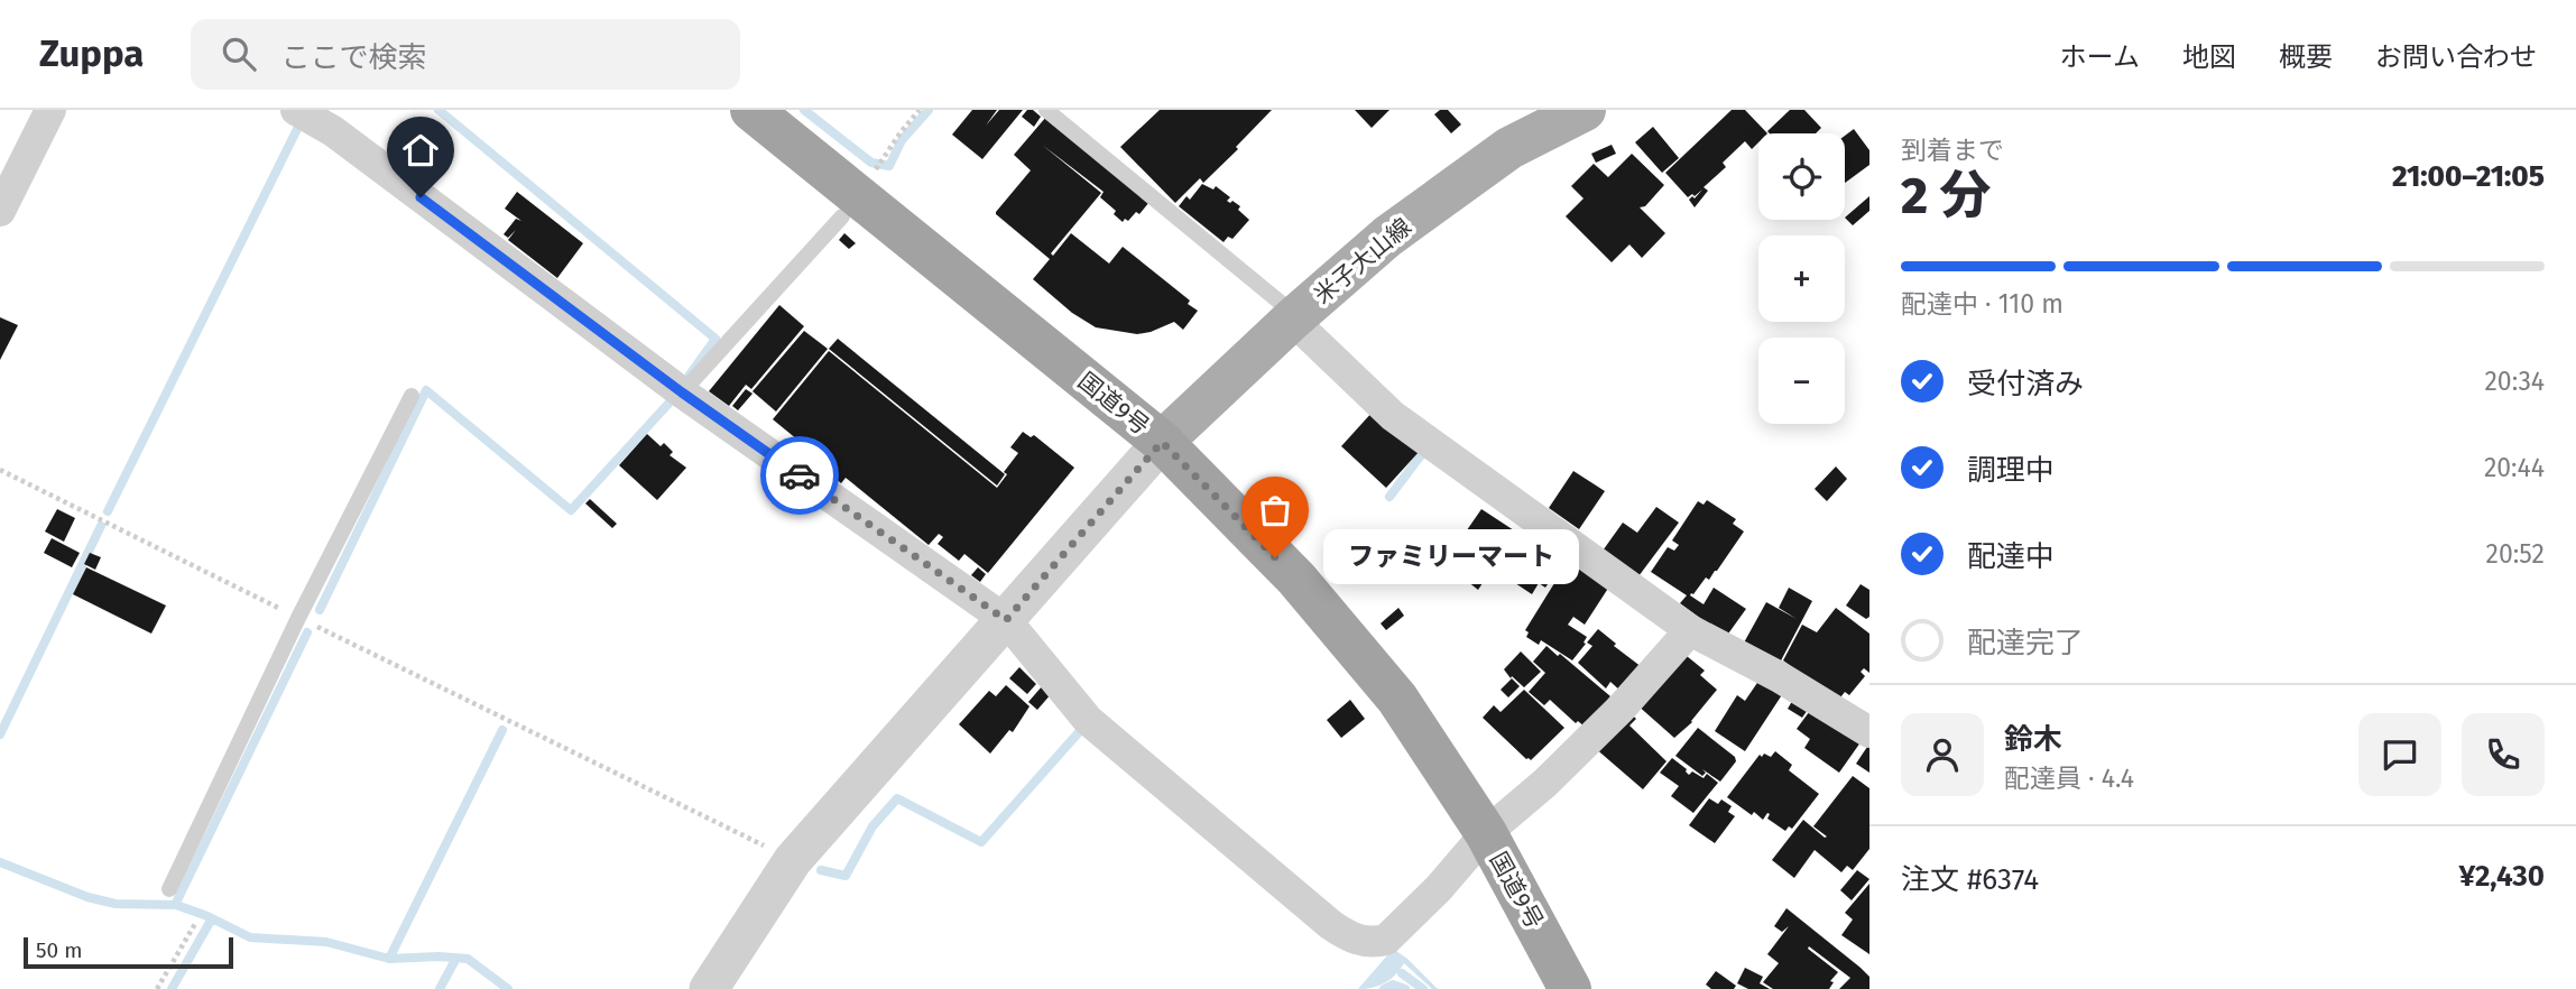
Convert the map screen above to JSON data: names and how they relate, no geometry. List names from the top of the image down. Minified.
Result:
{"streets":{"highway":["国道9号"],"main road":["米子大山線"]},"crossings":[["米子大山線","国道9号"]],"places":["ファミリーマート"],"scale_bar":"50 m","page":{"header":"Zuppa","search":"ここで検索","nav":["ホーム","地図","概要","お問い合わせ"],"heading":["2 分","到着まで","21:00–21:05"],"panel":["鈴木","配達員 · 4.4","注文 #6374","¥2,430"],"map_buttons":["+","−"],"bar":"配達中 · 110 m","list":[["受付済み","20:34"],["調理中","20:44"],["配達中","20:52"],"配達完了"],"bubble":"ファミリーマート","scale":"50 m"}}
